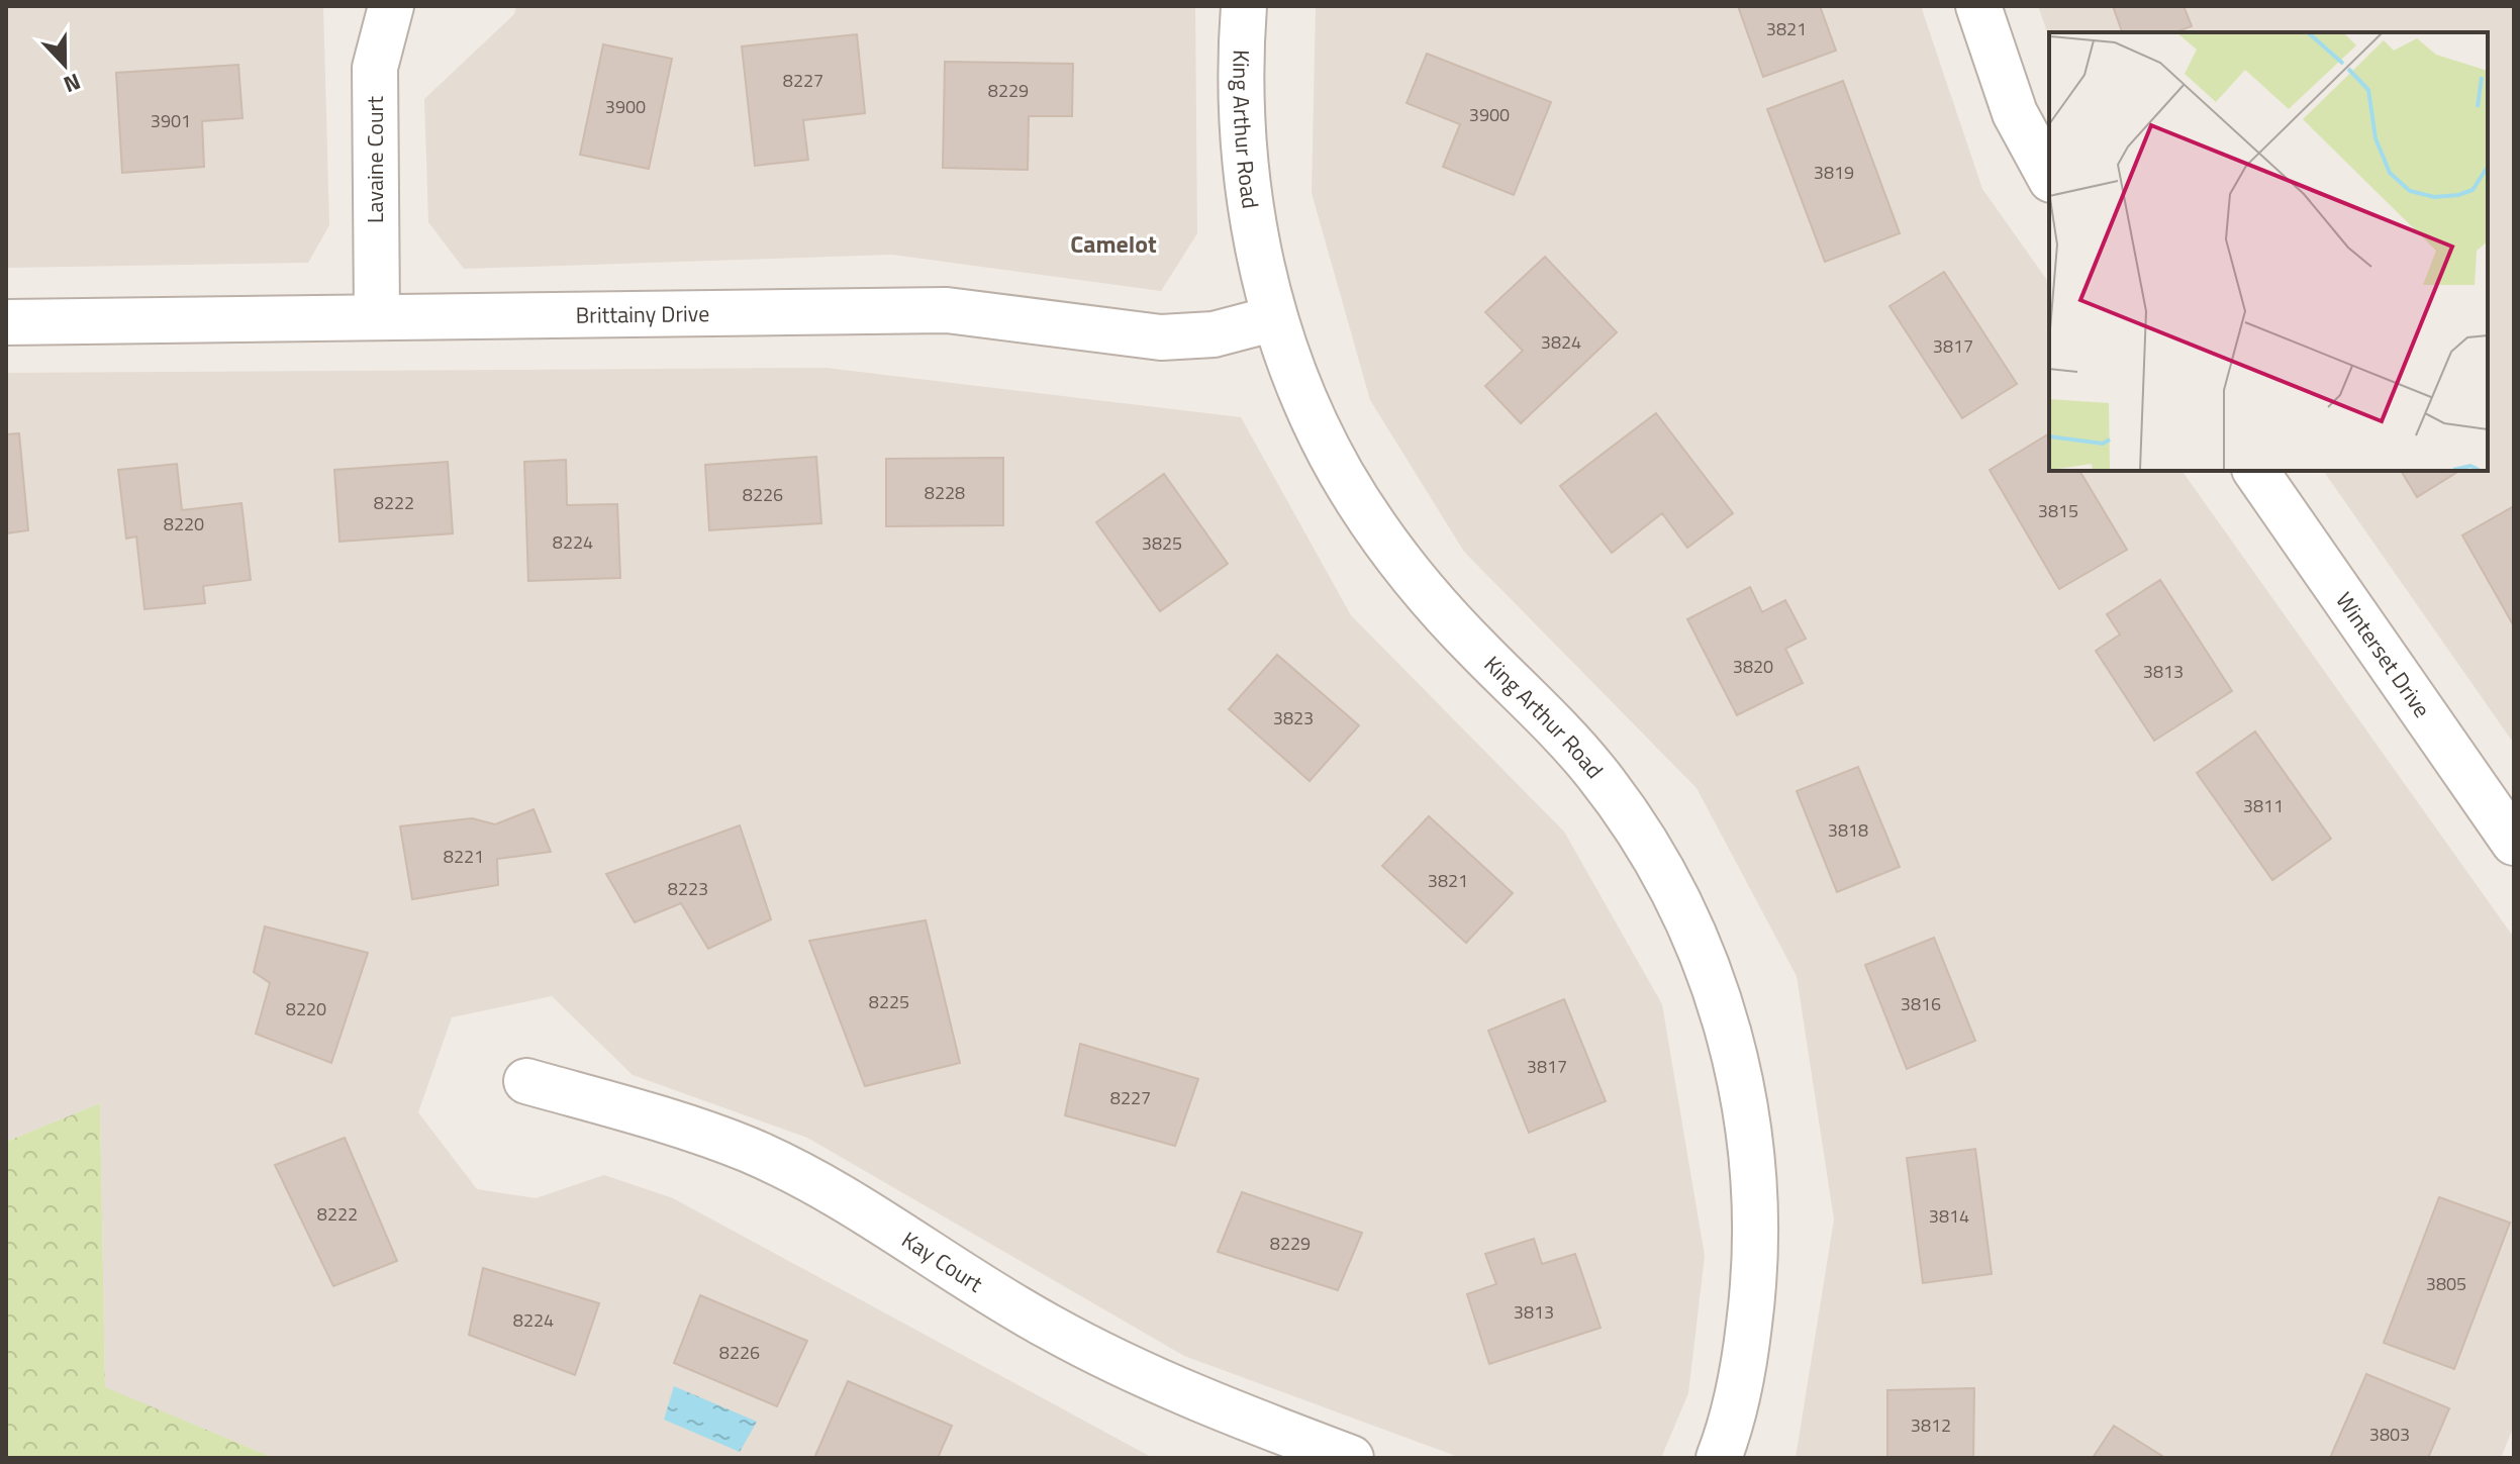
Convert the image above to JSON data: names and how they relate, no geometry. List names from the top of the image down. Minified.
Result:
{"streets":{"street":["King Arthur Road","Lavaine Court","Brittainy Drive","Winterset Drive","Kay Court"]},"crossings":[["King Arthur Road","Brittainy Drive"],["Lavaine Court","Brittainy Drive"]],"districts":["Camelot"],"house_numbers":["3821","8227","8229","3900","3900","3901","3819","3824","3817","8228","8226","8222","3815","8220","8224","3825","3820","3813","3823","3811","3818","8221","3821","8223","8225","3816","8220","3817","8227","8222","3814","8229","3805","3813","8224","8226","3812","3803"],"north":"bottom"}
